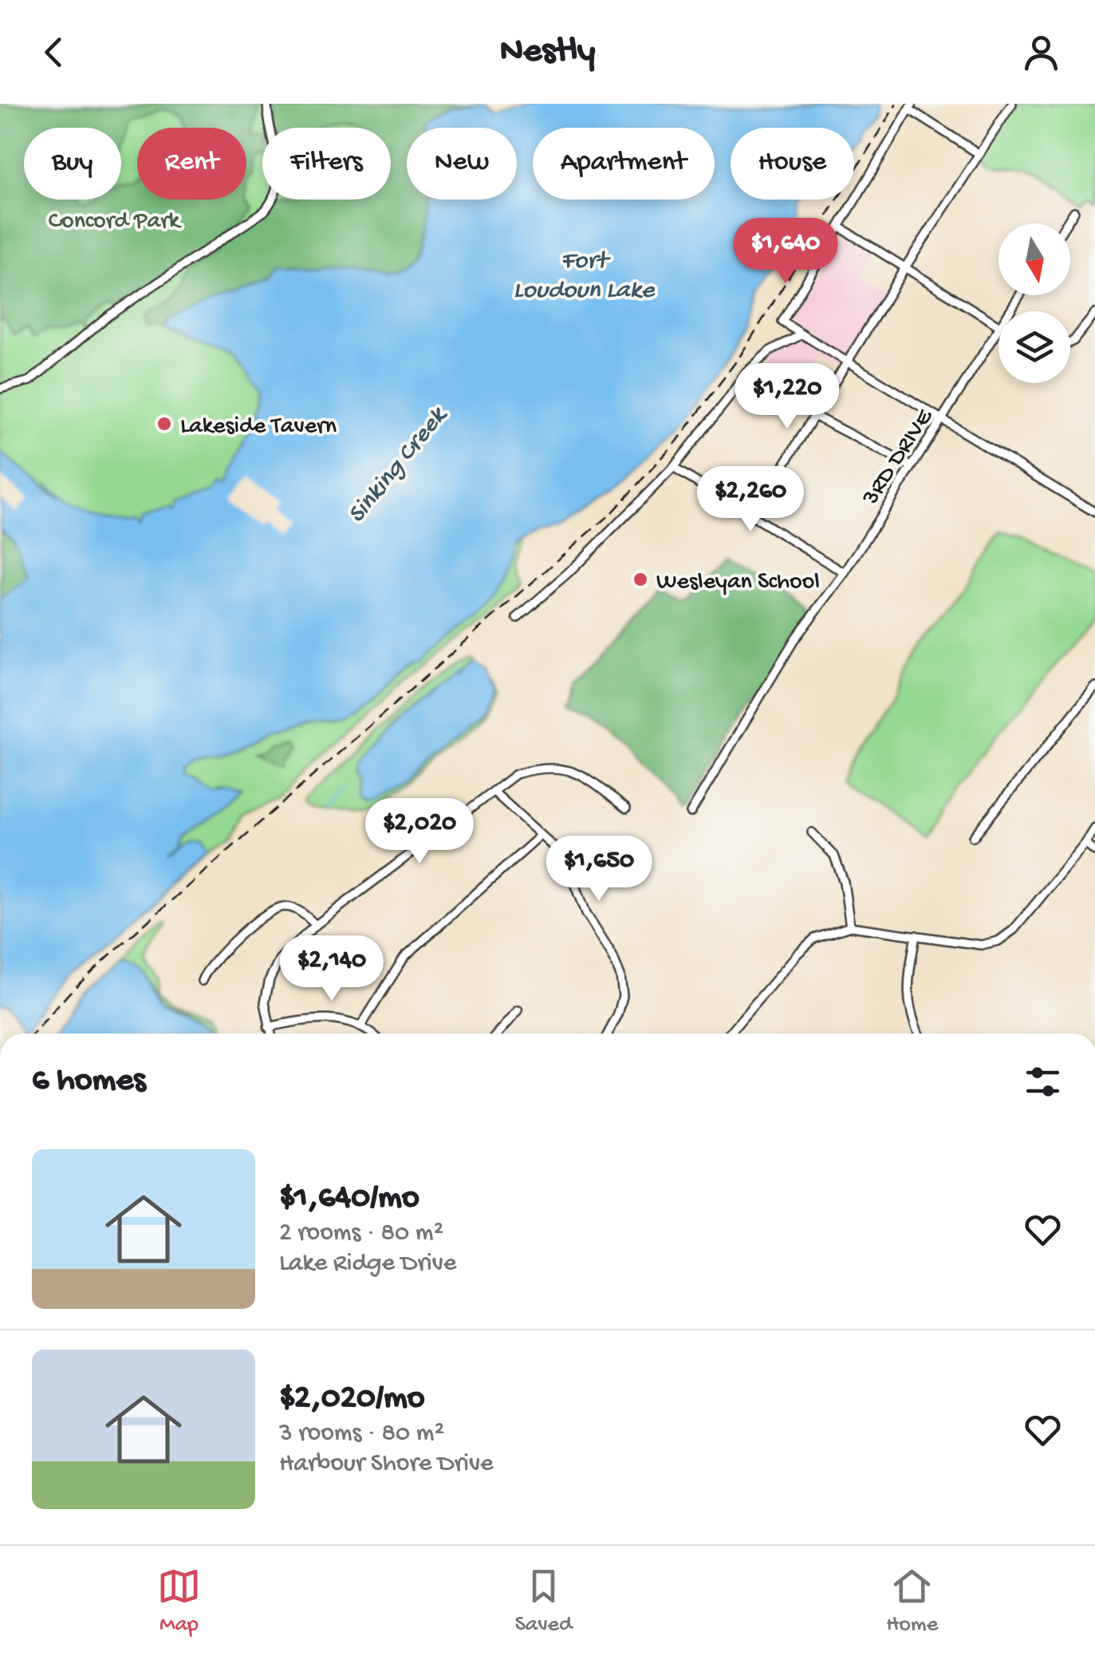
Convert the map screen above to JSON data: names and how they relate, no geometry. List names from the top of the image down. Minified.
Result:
{"streets":{"street":["3RD DRIVE"]},"water":["Fort Loudoun Lake","Sinking Creek"],"parks":["Concord Park"],"places":["Lakeside Tavern","Wesleyan School"],"north":"bottom","page":{"header":"Nestly","chip":["Buy","Rent","Filters","New","Apartment","House"],"price":["$1,640","$1,220","$2,260","$2,020","$1,650","$2,140"],"heading":"6 homes","list":[{"name":"$1,640/mo","note":"2 rooms · 80 m² · Lake Ridge Drive"},{"name":"$2,020/mo","note":"3 rooms · 80 m² · Harbour Shore Drive"}],"tabs":["Map","Saved","Home"]}}
